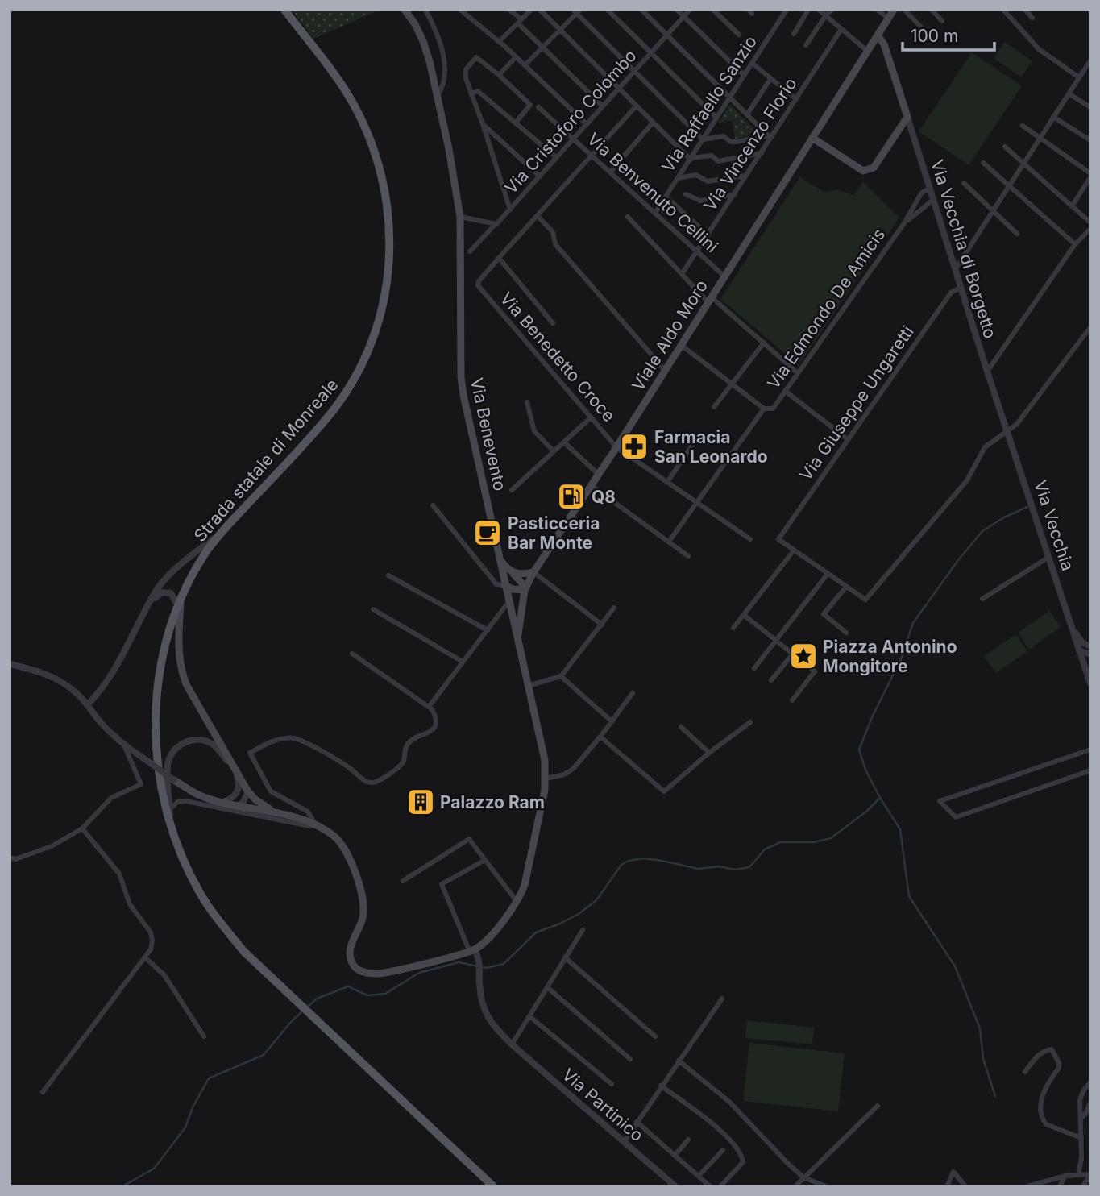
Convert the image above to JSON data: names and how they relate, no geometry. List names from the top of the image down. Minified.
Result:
{"streets":{"main road":["Via Vecchia di Borgetto","Viale Aldo Moro","Via Benevento","Strada statale di Monreale"],"street":["Via Raffaello Sanzio","Via Cristoforo Colombo","Via Vincenzo Florio","Via Benvenuto Cellini","Via Edmondo De Amicis","Via Benedetto Croce","Via Giuseppe Ungaretti","Via Vecchia","Via Partinico"]},"crossings":[["Via Raffaello Sanzio","Via Benvenuto Cellini"],["Via Cristoforo Colombo","Via Benvenuto Cellini"],["Via Vincenzo Florio","Via Benvenuto Cellini"],["Via Benvenuto Cellini","Viale Aldo Moro"],["Via Vecchia di Borgetto","Viale Aldo Moro"],["Via Vecchia di Borgetto","Via Giuseppe Ungaretti"],["Via Vecchia di Borgetto","Via Vecchia"],["Via Edmondo De Amicis","Via Benedetto Croce"],["Viale Aldo Moro","Via Benedetto Croce"],["Viale Aldo Moro","Via Benevento"],["Via Benevento","Via Partinico"]],"places":{"pharmacy":["Farmacia San Leonardo"],"fuel station":["Q8"],"cafe":["Pasticceria Bar Monte"],"place":["Piazza Antonino Mongitore"],"building":["Palazzo Ram"]},"scale_bar":"100 m"}
